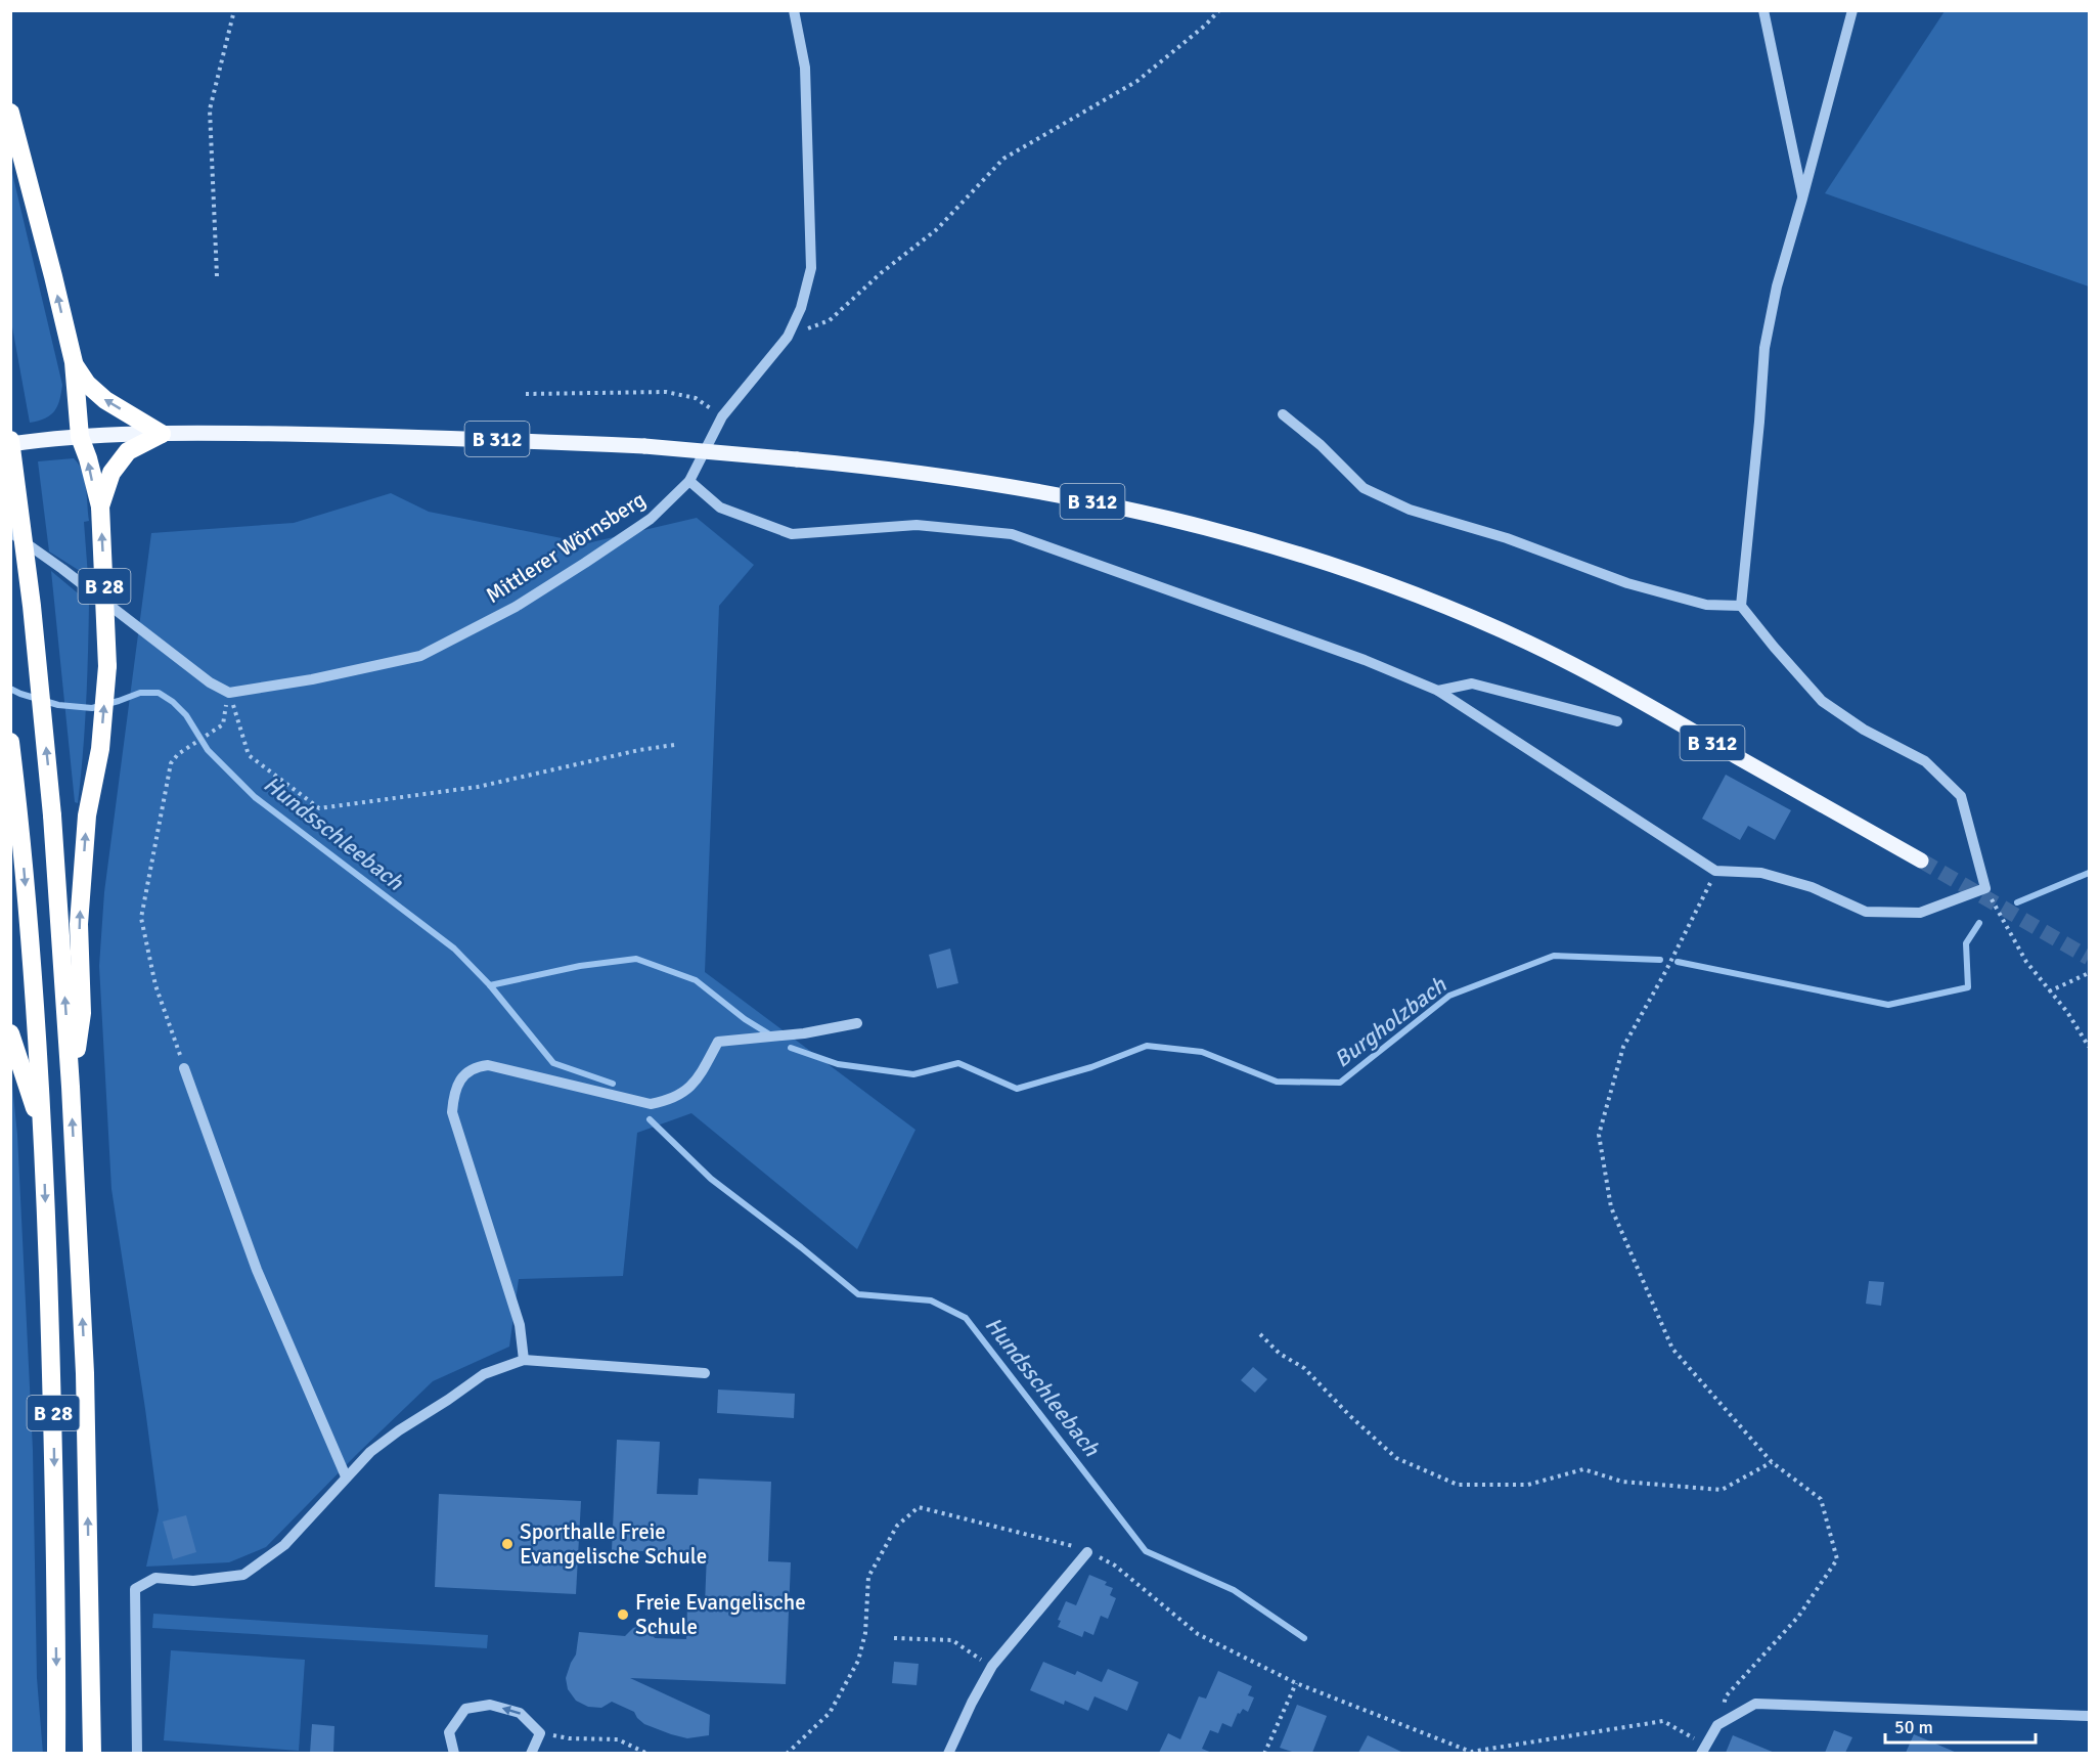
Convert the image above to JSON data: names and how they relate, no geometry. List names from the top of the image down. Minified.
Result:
{"streets":{"highway":["B 312","B 28"],"street":["Mittlerer Wörnsberg"]},"crossings":[["B 312","B 28"]],"water":["Hundsschleebach","Burgholzbach"],"places":["Sporthalle Freie Evangelische Schule","Freie Evangelische Schule"],"scale_bar":"50 m"}
